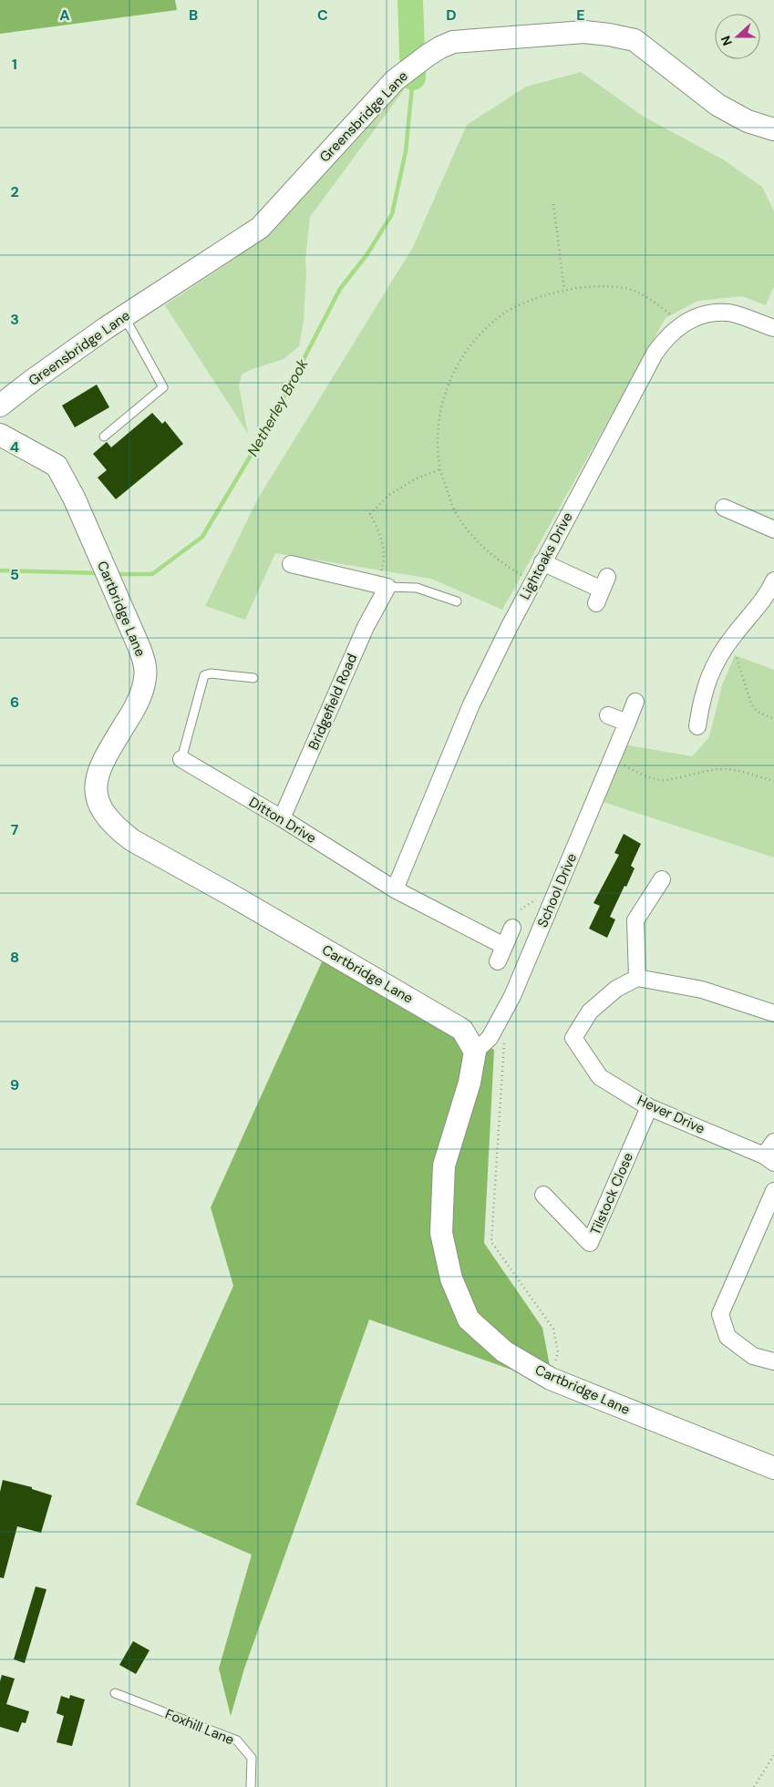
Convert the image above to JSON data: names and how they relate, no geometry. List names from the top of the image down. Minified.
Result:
{"streets":{"street":["Greensbridge Lane","Lightoaks Drive","Cartbridge Lane","Bridgefield Road","Ditton Drive","School Drive","Hever Drive","Tilstock Close"],"lane":["Foxhill Lane"]},"crossings":[["Lightoaks Drive","Ditton Drive"],["Cartbridge Lane","School Drive"],["Bridgefield Road","Ditton Drive"],["Hever Drive","Tilstock Close"]],"water":["Netherley Brook"],"north":"left","grid":{"columns":["A","B","C","D","E"],"rows":["1","2","3","4","5","6","7","8","9"]}}
